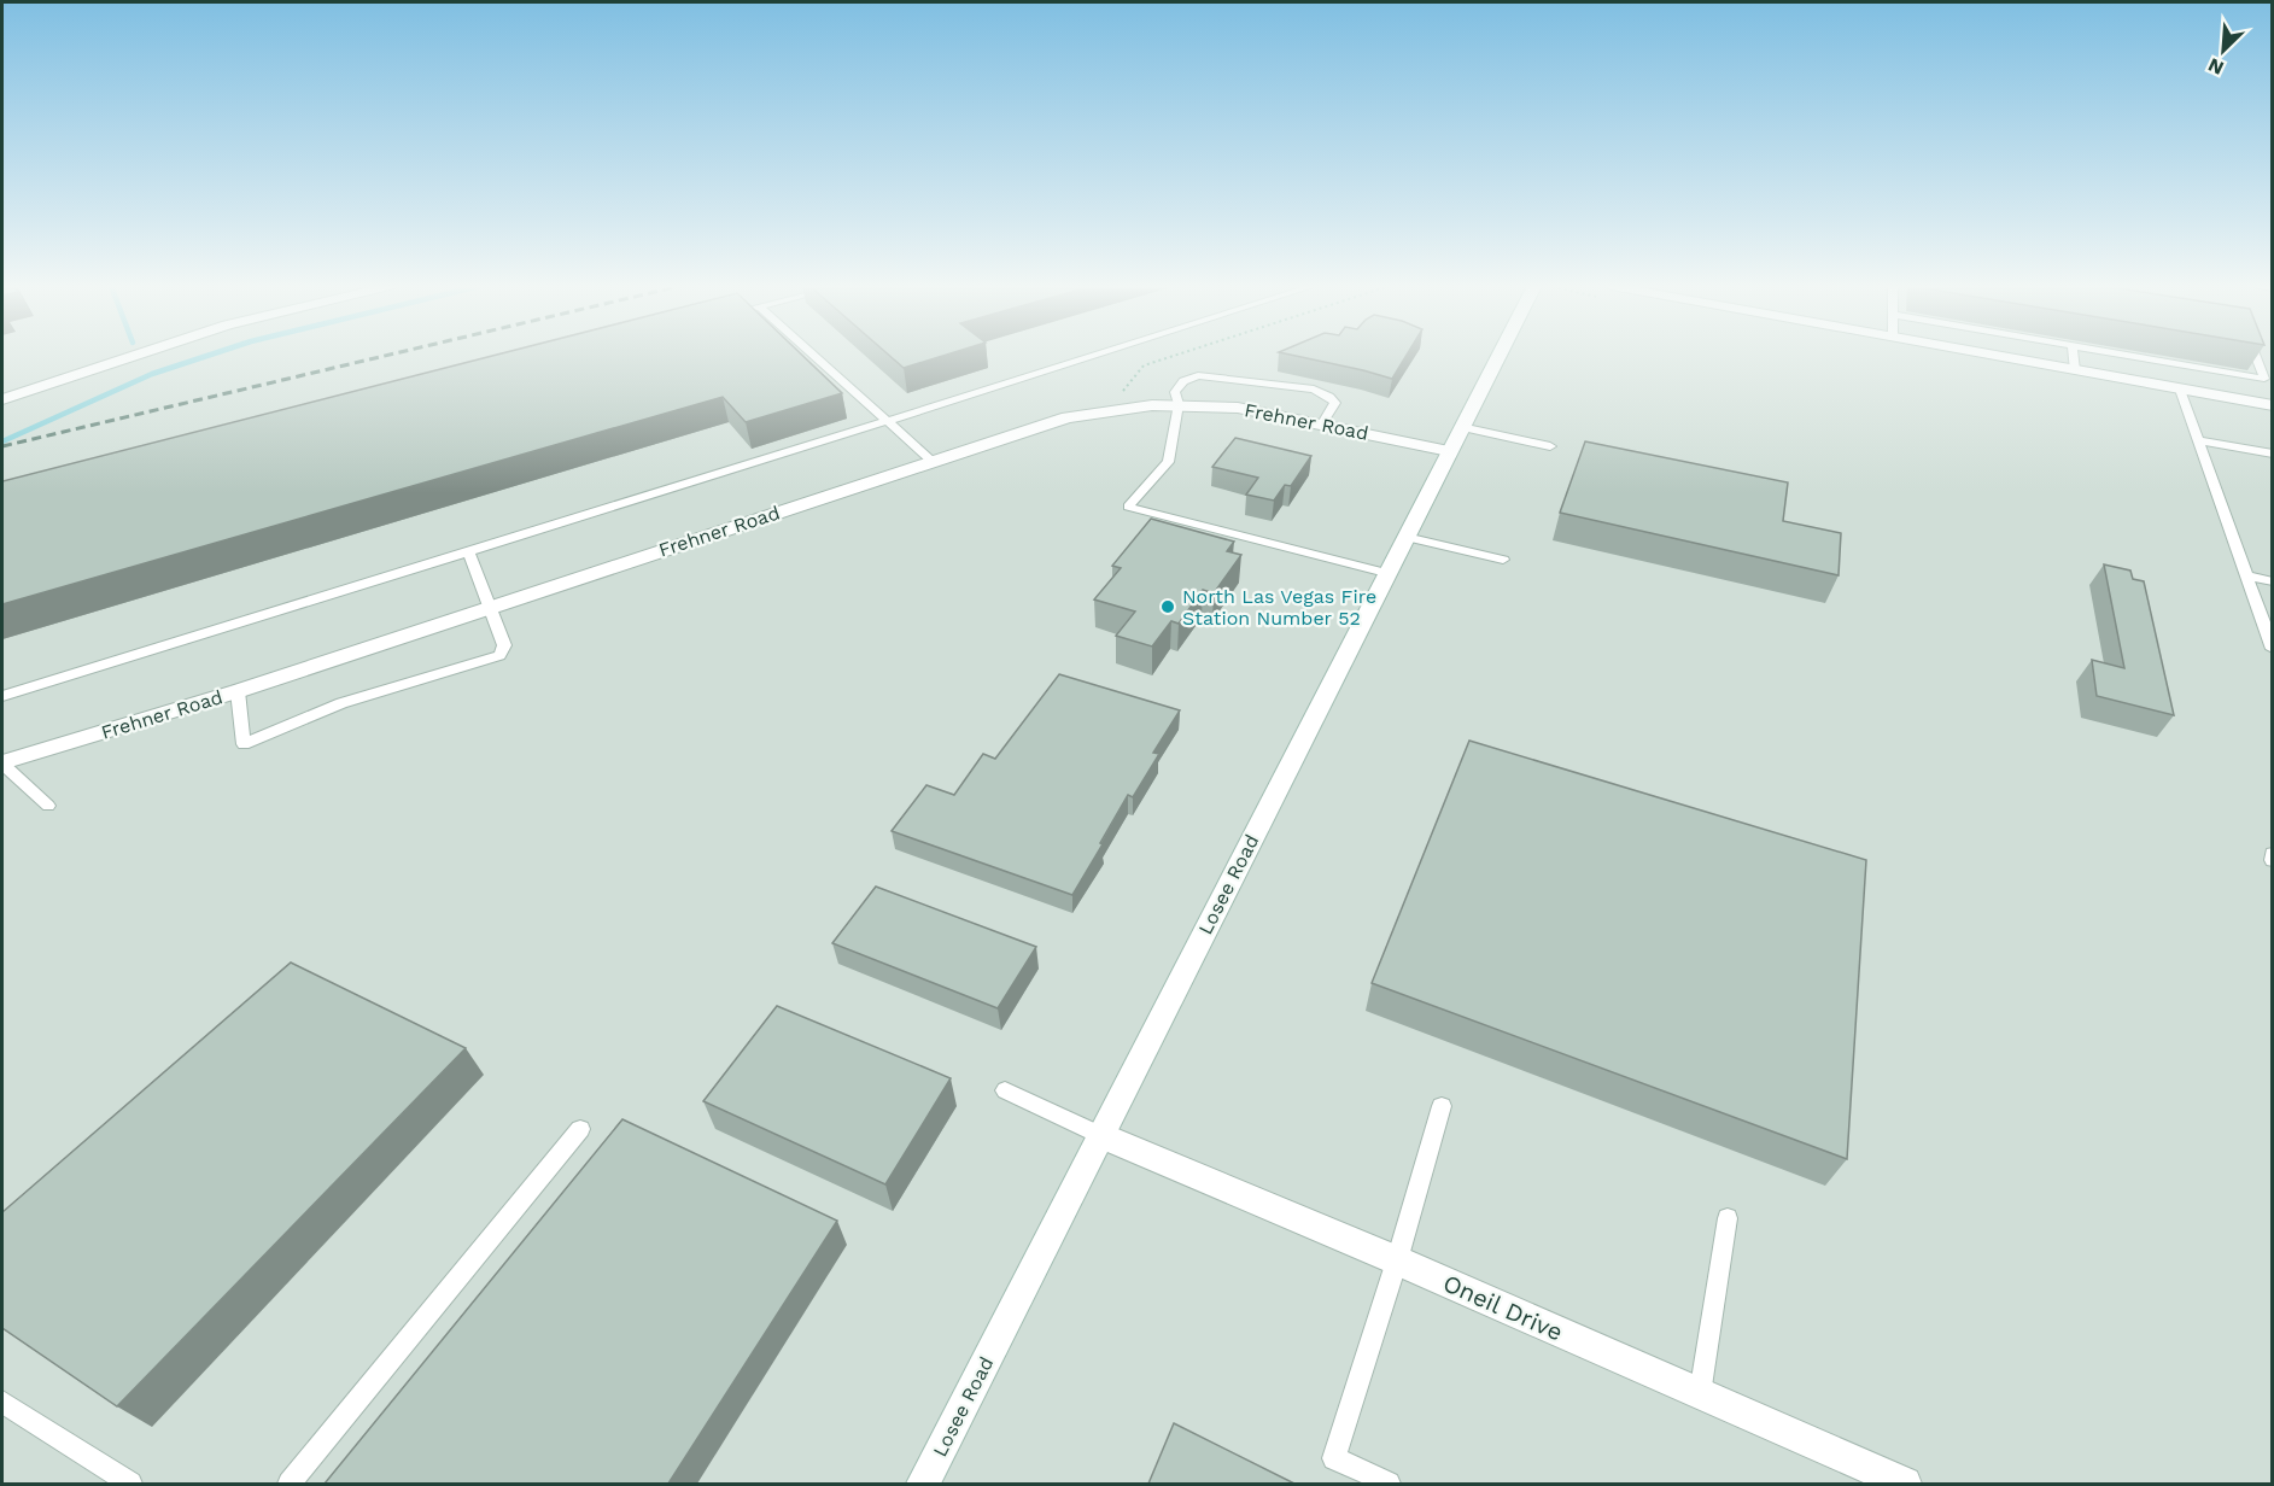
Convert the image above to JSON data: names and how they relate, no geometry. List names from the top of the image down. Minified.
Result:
{"streets":{"street":["Frehner Road","Losee Road","Oneil Drive"]},"crossings":[["Frehner Road","Losee Road"],["Losee Road","Oneil Drive"]],"places":["North Las Vegas Fire Station Number 52"],"north":"bottom left"}
